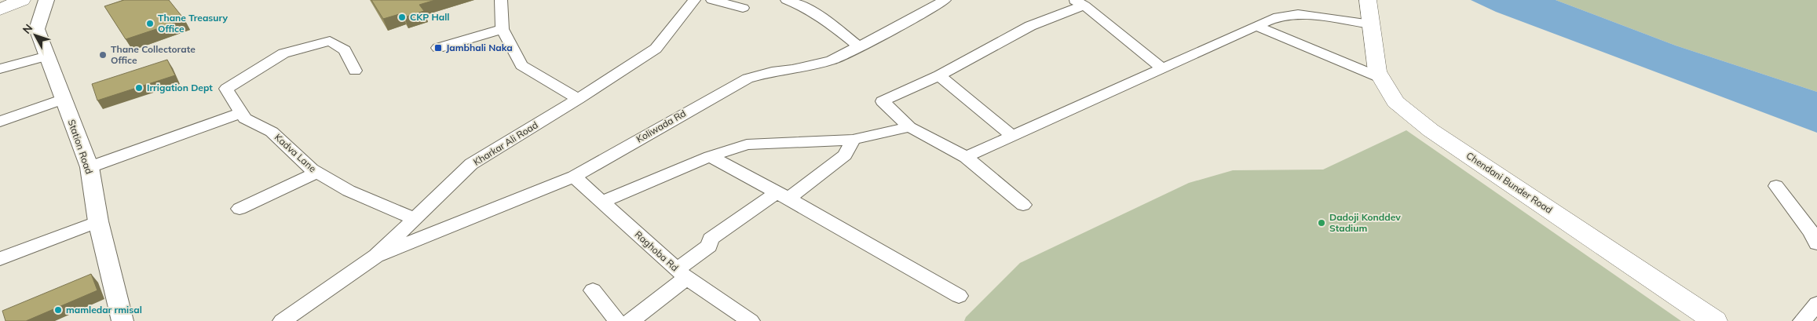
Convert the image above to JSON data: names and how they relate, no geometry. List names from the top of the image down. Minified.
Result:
{"streets":{"main road":["Chendani Bunder Road"],"street":["Koliwada Rd","Kharkar Ali Road","Station Road","Kadva Lane","Raghoba Rd"]},"crossings":[["Koliwada Rd","Kharkar Ali Road"],["Koliwada Rd","Raghoba Rd"],["Kharkar Ali Road","Kadva Lane"]],"places":{"other":["CKP Hall","Thane Treasury Office","Thane Collectorate Office","Irrigation Dept","Dadoji Konddev Stadium","mamledar rmisal"],"transit":["Jambhali Naka"]},"north":"top left"}
